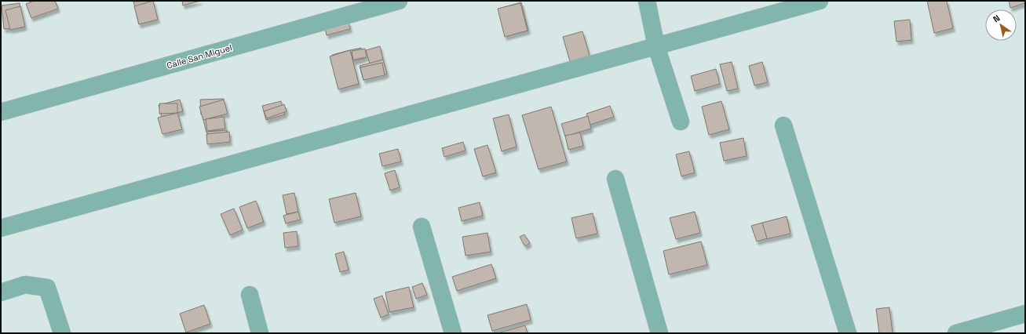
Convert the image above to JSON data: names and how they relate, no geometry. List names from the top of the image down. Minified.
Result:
{"streets":{"street":["Calle San Miguel"]},"north":"top left"}
